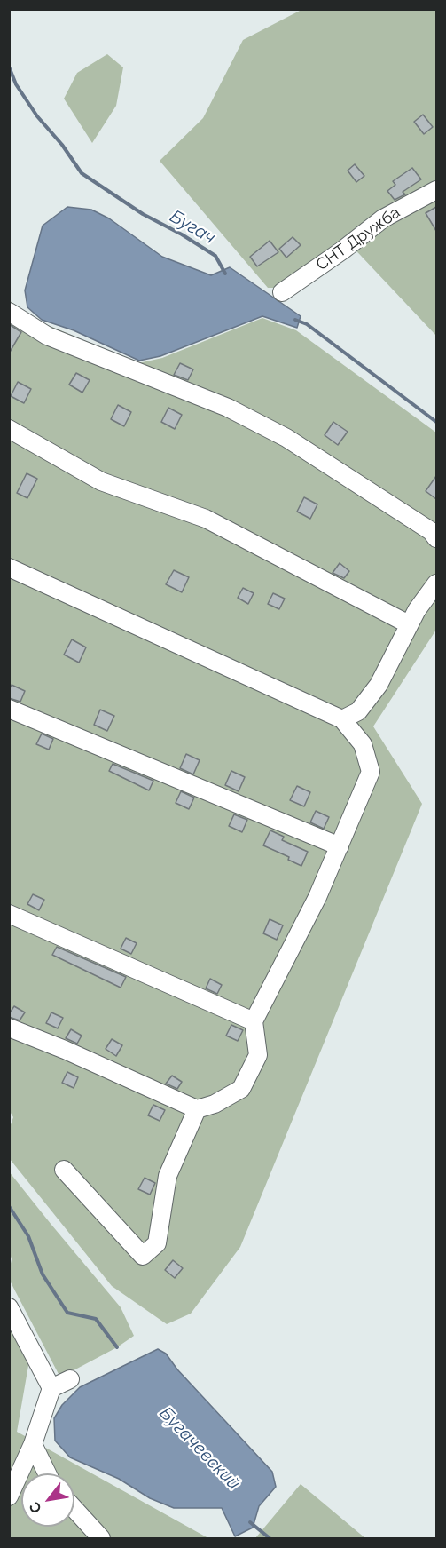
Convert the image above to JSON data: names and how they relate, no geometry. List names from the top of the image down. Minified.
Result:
{"streets":{"street":["СНТ Дружба"]},"water":["Бугач","Бугачевский"],"north":"bottom left"}
